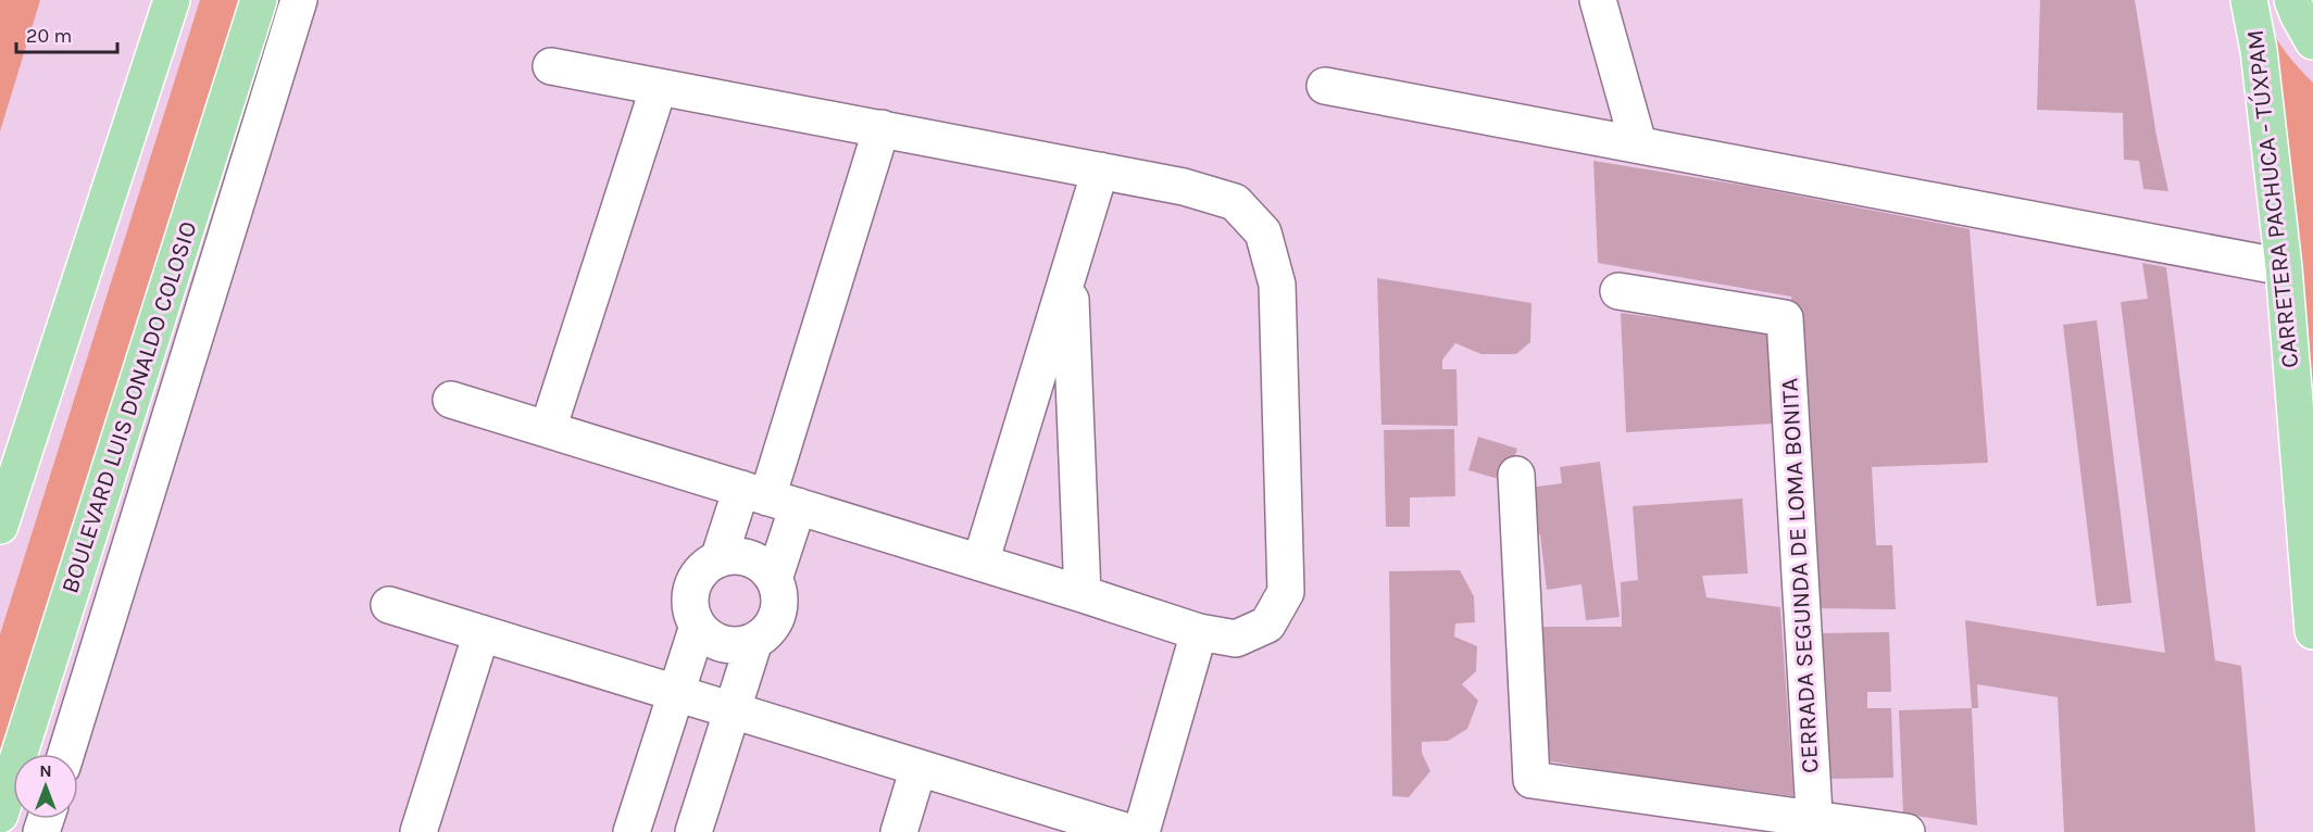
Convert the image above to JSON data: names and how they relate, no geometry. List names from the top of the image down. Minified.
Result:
{"streets":{"main road":["CARRETERA PACHUCA - TÚXPAM","BOULEVARD LUIS DONALDO COLOSIO"],"street":["CERRADA SEGUNDA DE LOMA BONITA"]},"scale_bar":"20 m","north":"top"}
